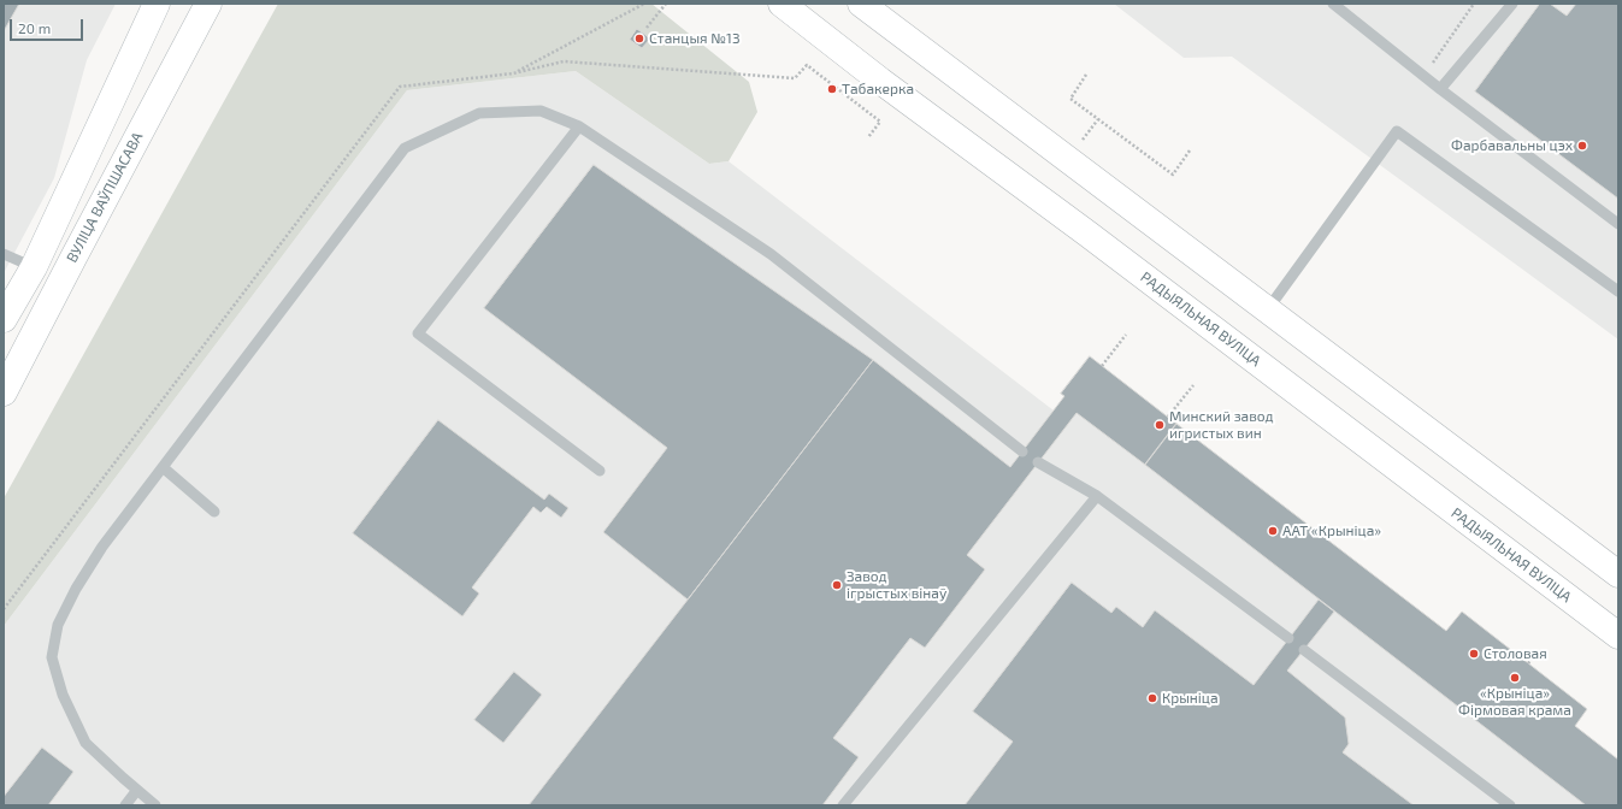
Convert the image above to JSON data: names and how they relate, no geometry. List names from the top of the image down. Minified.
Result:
{"streets":{"main road":["ВУЛІЦА ВАЎПШАСАВА","РАДЫЯЛЬНАЯ ВУЛІЦА"]},"places":["Станцыя №13","Табакерка","Фарбавальны цэх","Минский завод игристых вин","ААТ «Крыніца»","Завод ігрыстых вінаў","Столовая","«Крыніца» Фірмовая крама","Крыніца"],"scale_bar":"20 m"}
